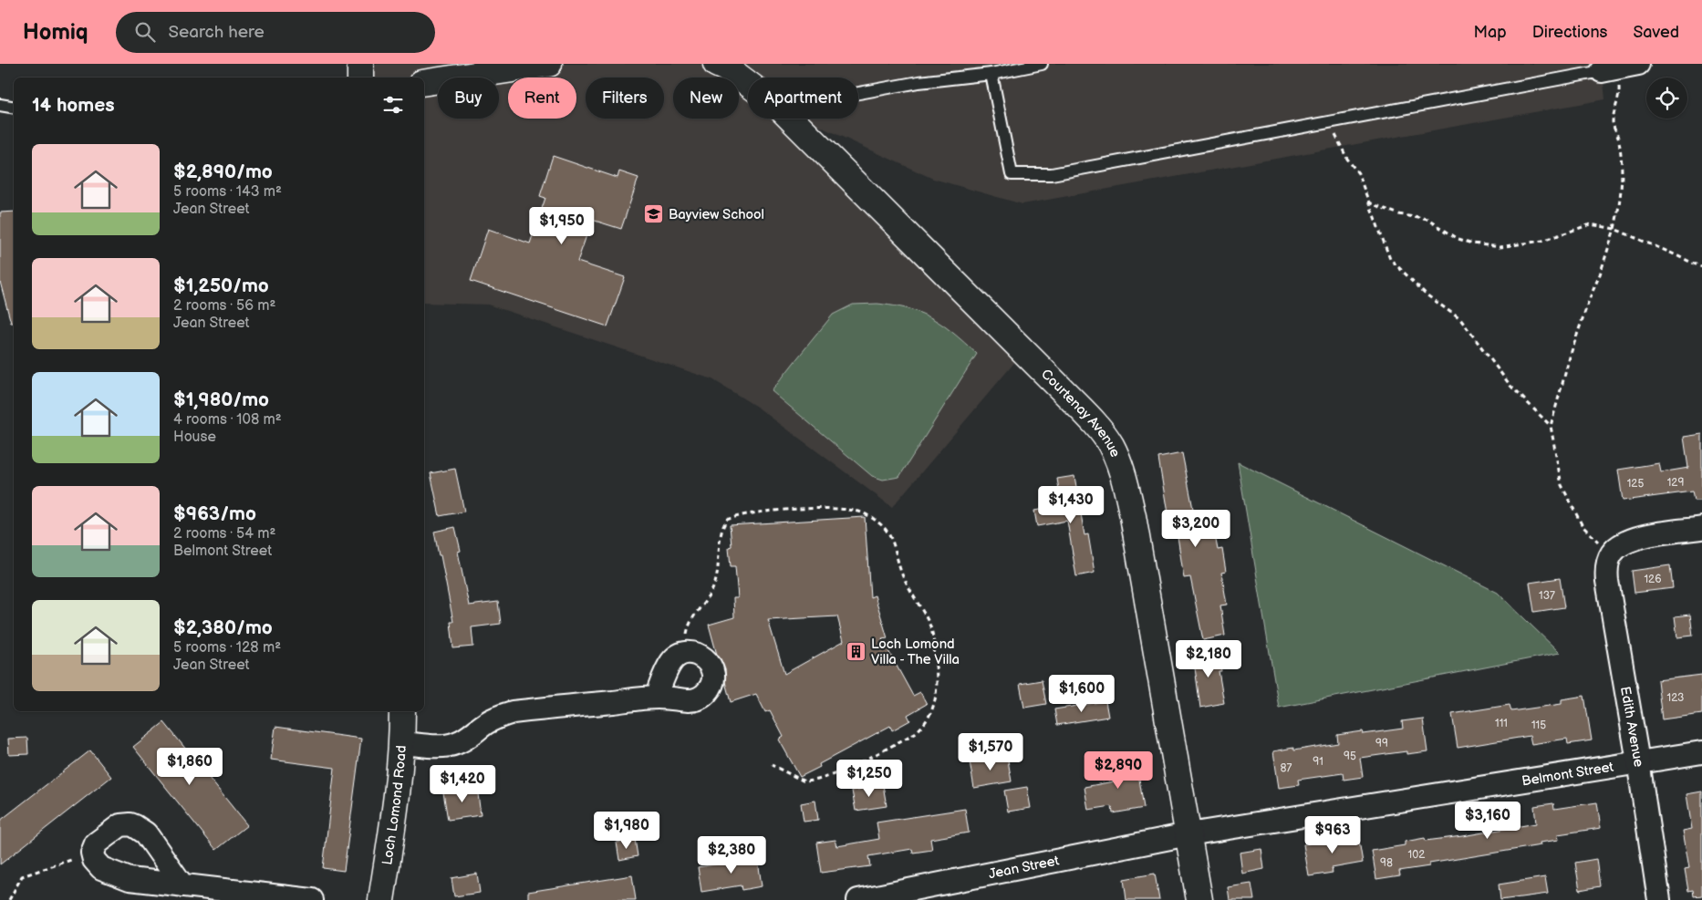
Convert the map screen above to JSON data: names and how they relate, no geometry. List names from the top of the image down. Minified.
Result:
{"streets":{"street":["Courtenay Avenue","Edith Avenue","Belmont Street","Loch Lomond Road","Jean Street"]},"crossings":[["Courtenay Avenue","Belmont Street"],["Courtenay Avenue","Jean Street"],["Edith Avenue","Belmont Street"],["Belmont Street","Jean Street"]],"places":{"school or university":["Bayview School"],"building":["Loch Lomond Villa - The Villa"]},"house_numbers":["129","125","126","137","123","111","115","99","95","91","87","102","98"],"page":{"header":"Homiq","search":"Search here","nav":["Map","Directions","Saved"],"chip":["Buy","Rent","Filters","New","Apartment"],"heading":"14 homes","list":[{"name":"$2,890/mo","note":"5 rooms · 143 m² · Jean Street"},{"name":"$1,250/mo","note":"2 rooms · 56 m² · Jean Street"},{"name":"$1,980/mo","note":"4 rooms · 108 m² · House"},{"name":"$963/mo","note":"2 rooms · 54 m² · Belmont Street"},{"name":"$2,380/mo","note":"5 rooms · 128 m² · Jean Street"}],"price":["$1,950","$1,430","$3,200","$2,180","$1,600","$1,570","$1,860","$2,890","$1,250","$1,420","$3,160","$1,980","$963","$2,380"]}}
